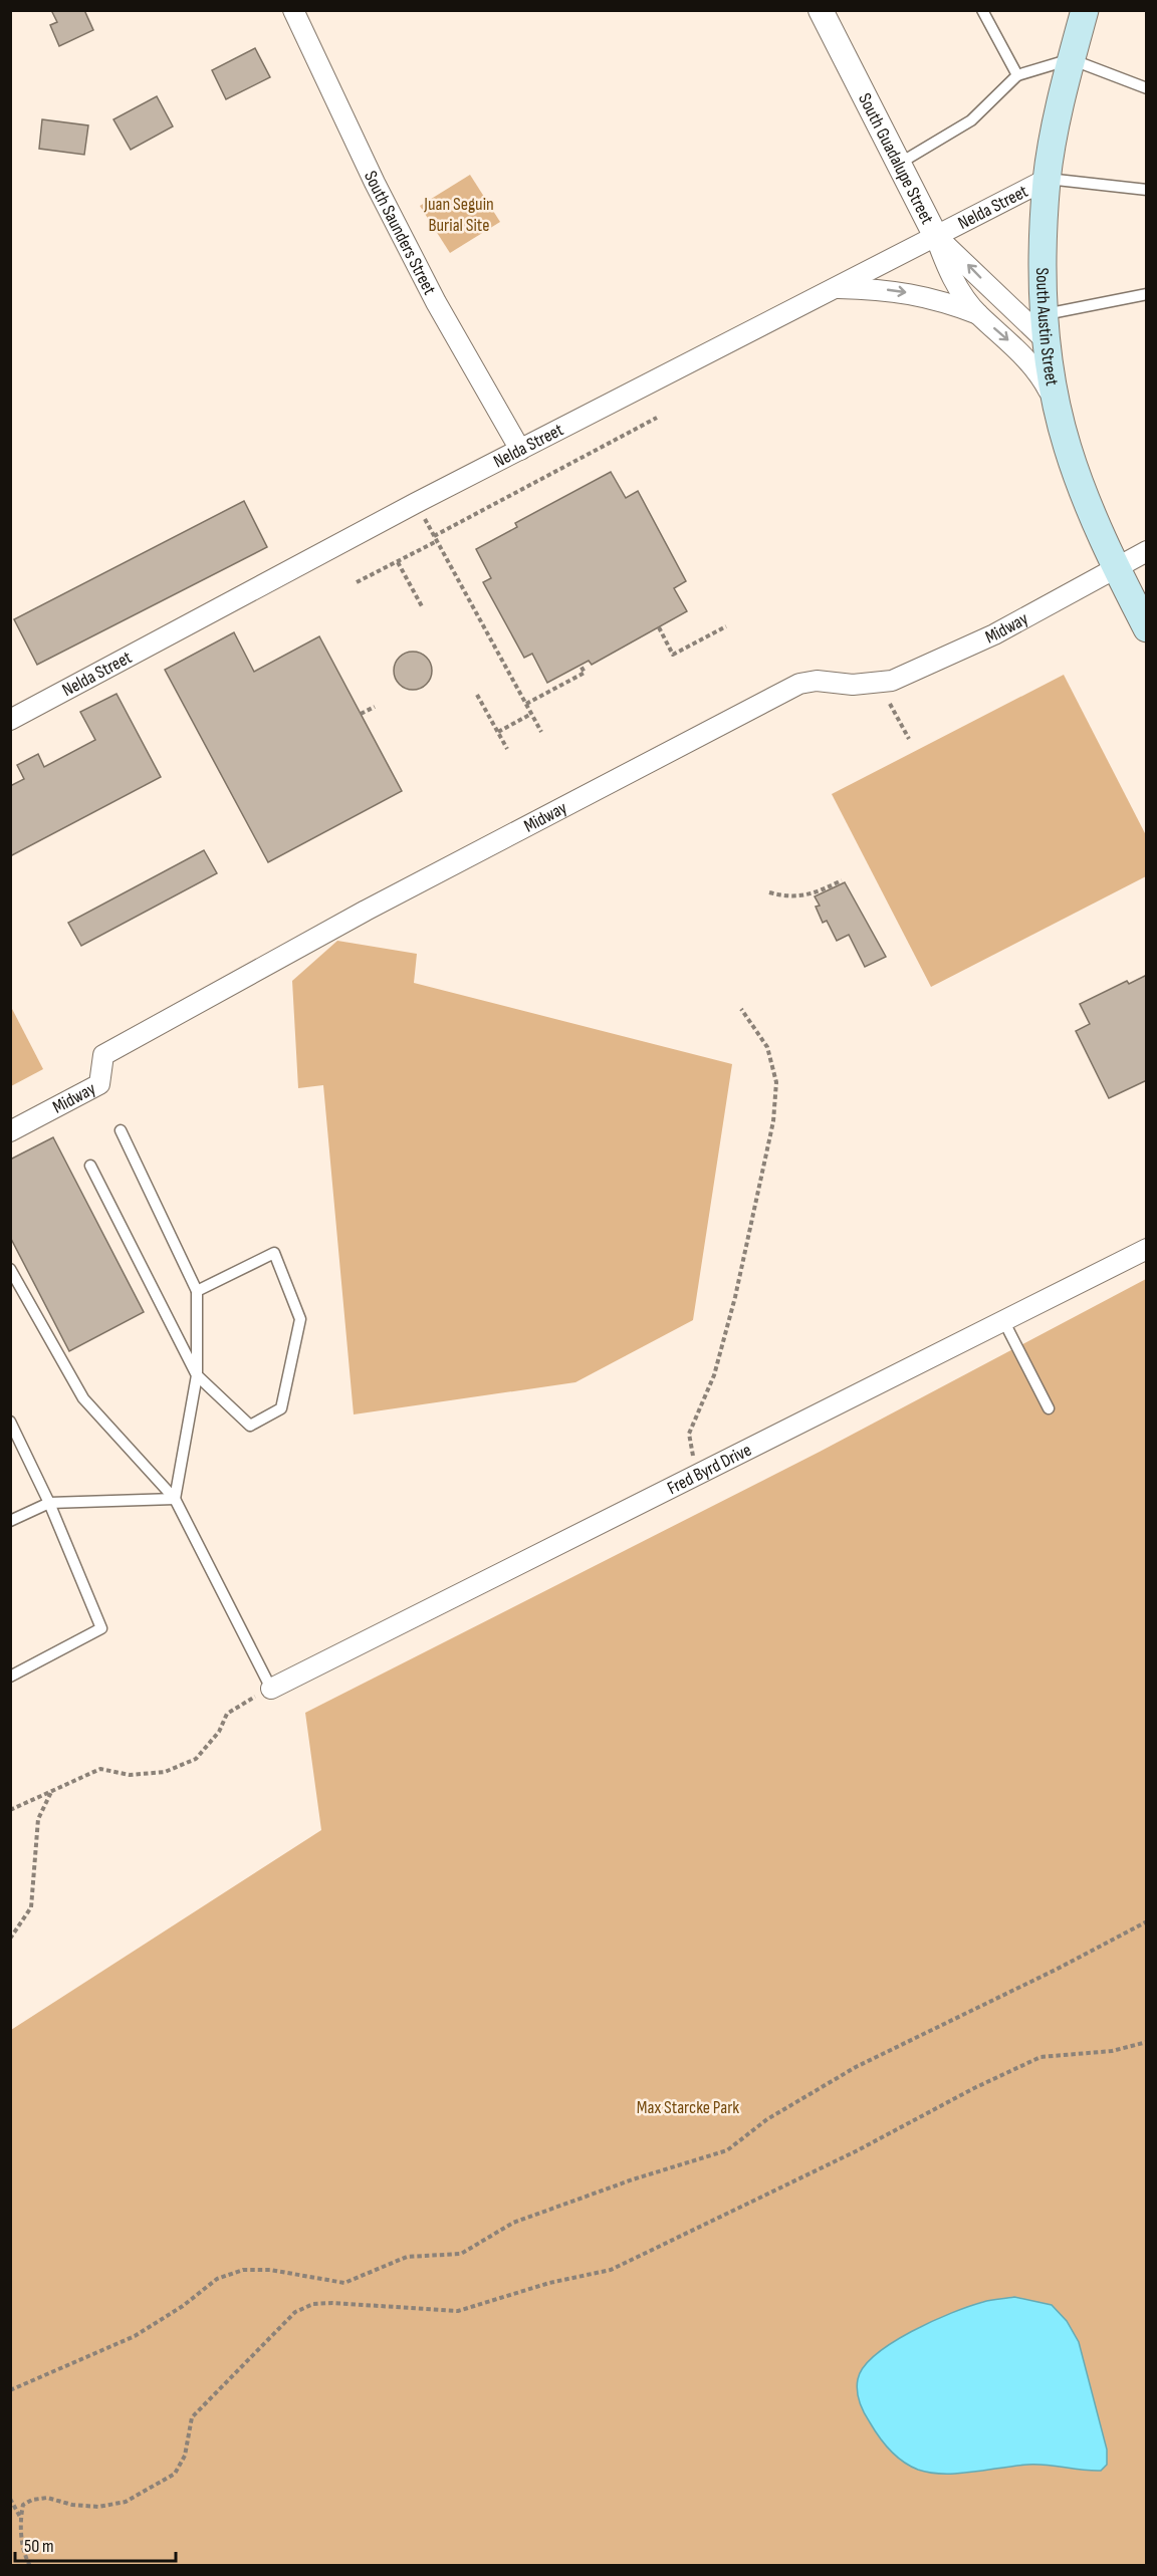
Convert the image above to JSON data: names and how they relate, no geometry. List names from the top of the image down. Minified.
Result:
{"streets":{"main road":["South Austin Street"],"street":["South Guadalupe Street","Nelda Street","South Saunders Street","Midway","Fred Byrd Drive"]},"crossings":[["South Guadalupe Street","Nelda Street"],["South Guadalupe Street","South Austin Street"],["Nelda Street","South Saunders Street"],["Nelda Street","South Austin Street"],["South Austin Street","Midway"]],"parks":["Juan Seguin Burial Site","Max Starcke Park"],"scale_bar":"50 m"}
